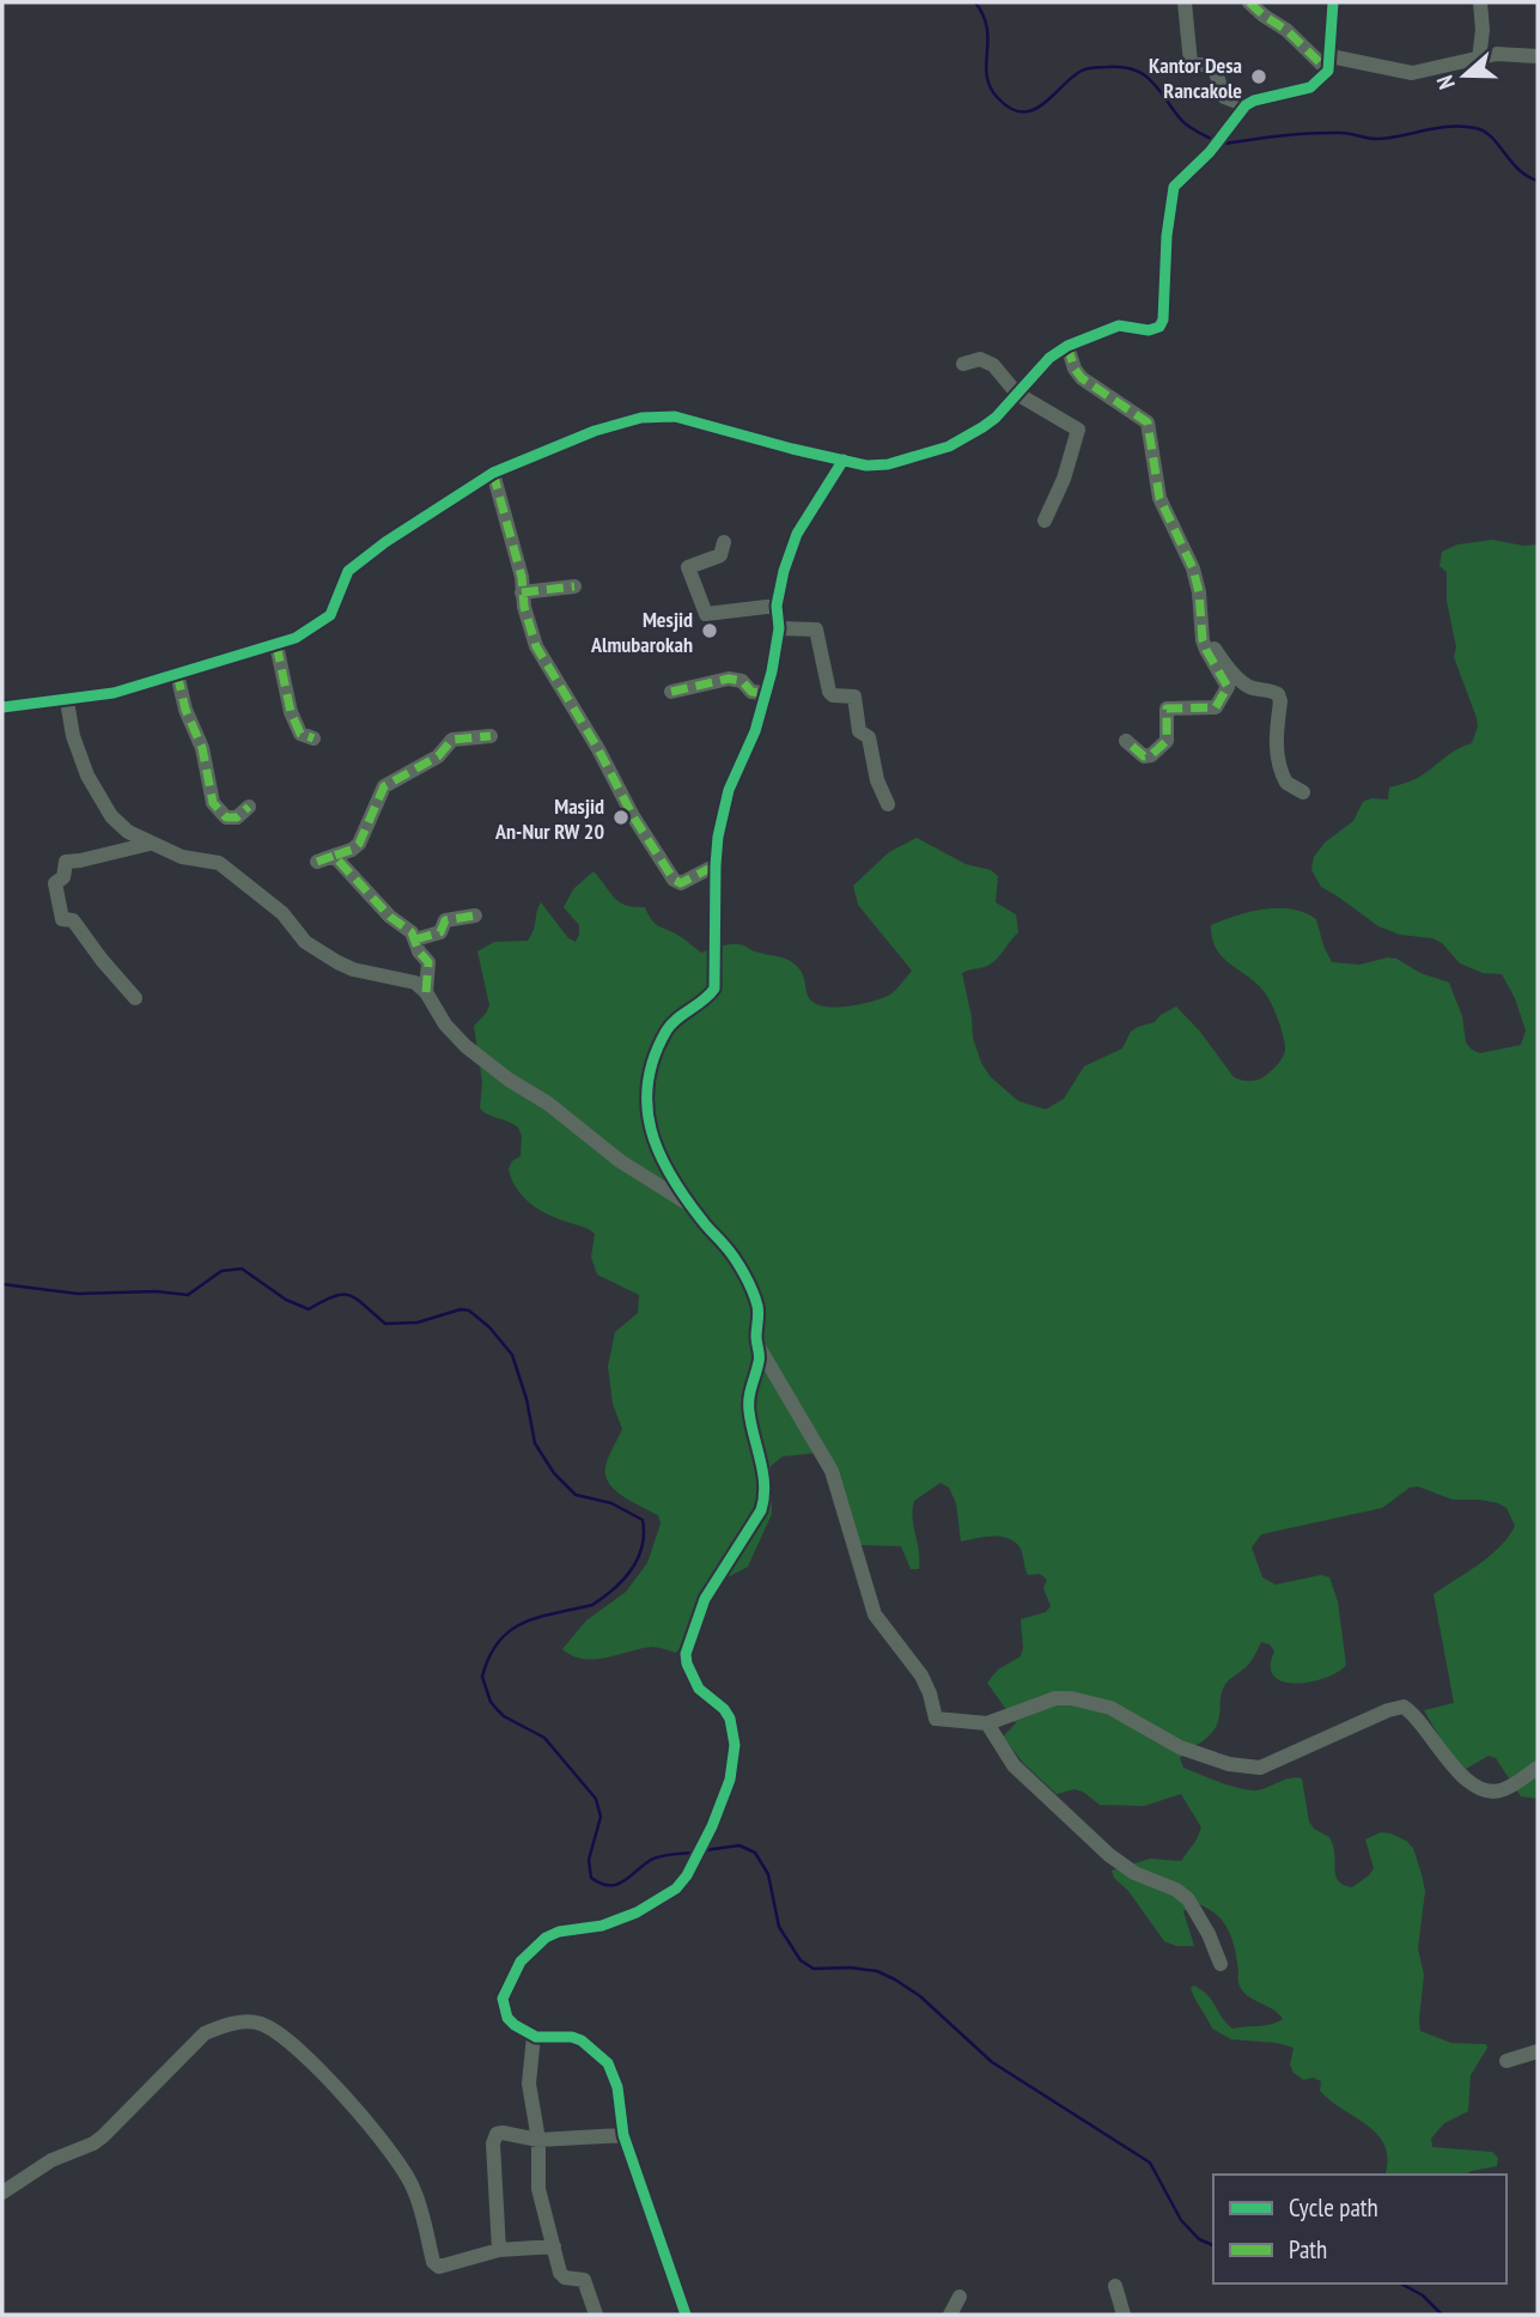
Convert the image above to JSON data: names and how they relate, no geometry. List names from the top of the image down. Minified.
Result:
{"places":["Kantor Desa Rancakole","Mesjid Almubarokah","Masjid An-Nur RW 20"],"legend":["Cycle path","Path"],"north":"left"}
